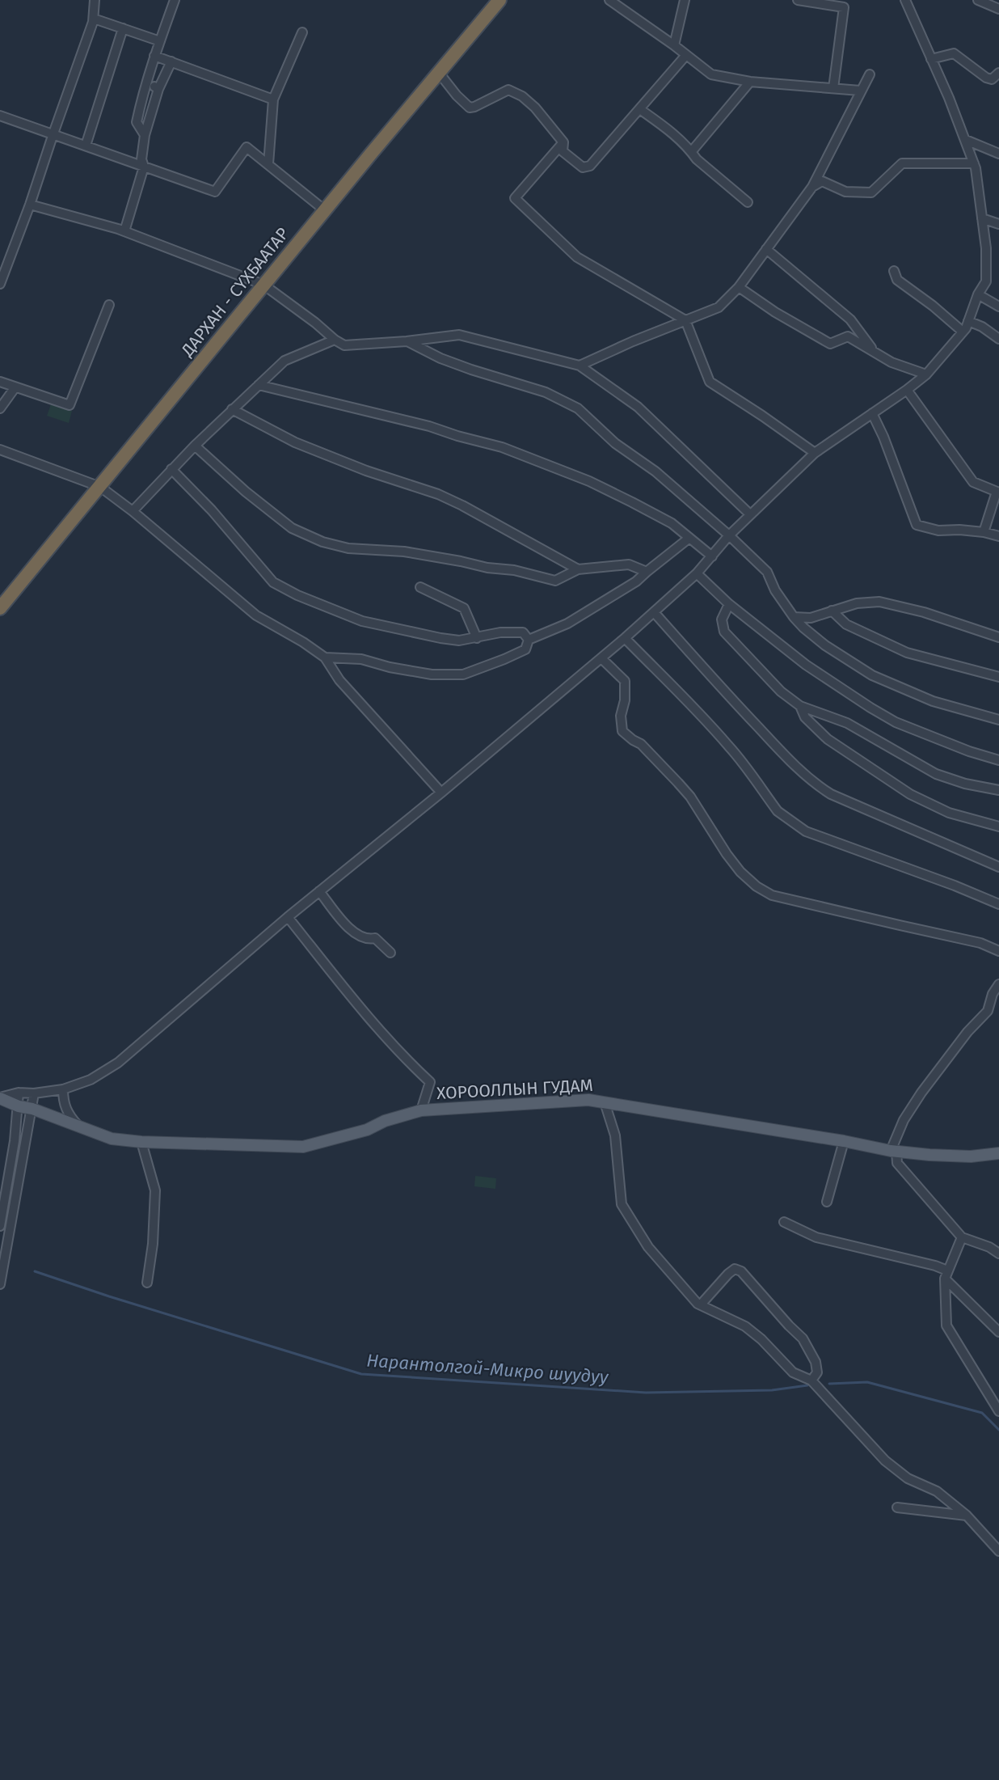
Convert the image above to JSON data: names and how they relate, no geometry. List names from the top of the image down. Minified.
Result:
{"streets":{"highway":["ДАРХАН - СҮХБААТАР"],"main road":["ХОРООЛЛЫН ГУДАМ"]},"water":["Нарантолгой-Микро шуудуу"]}
